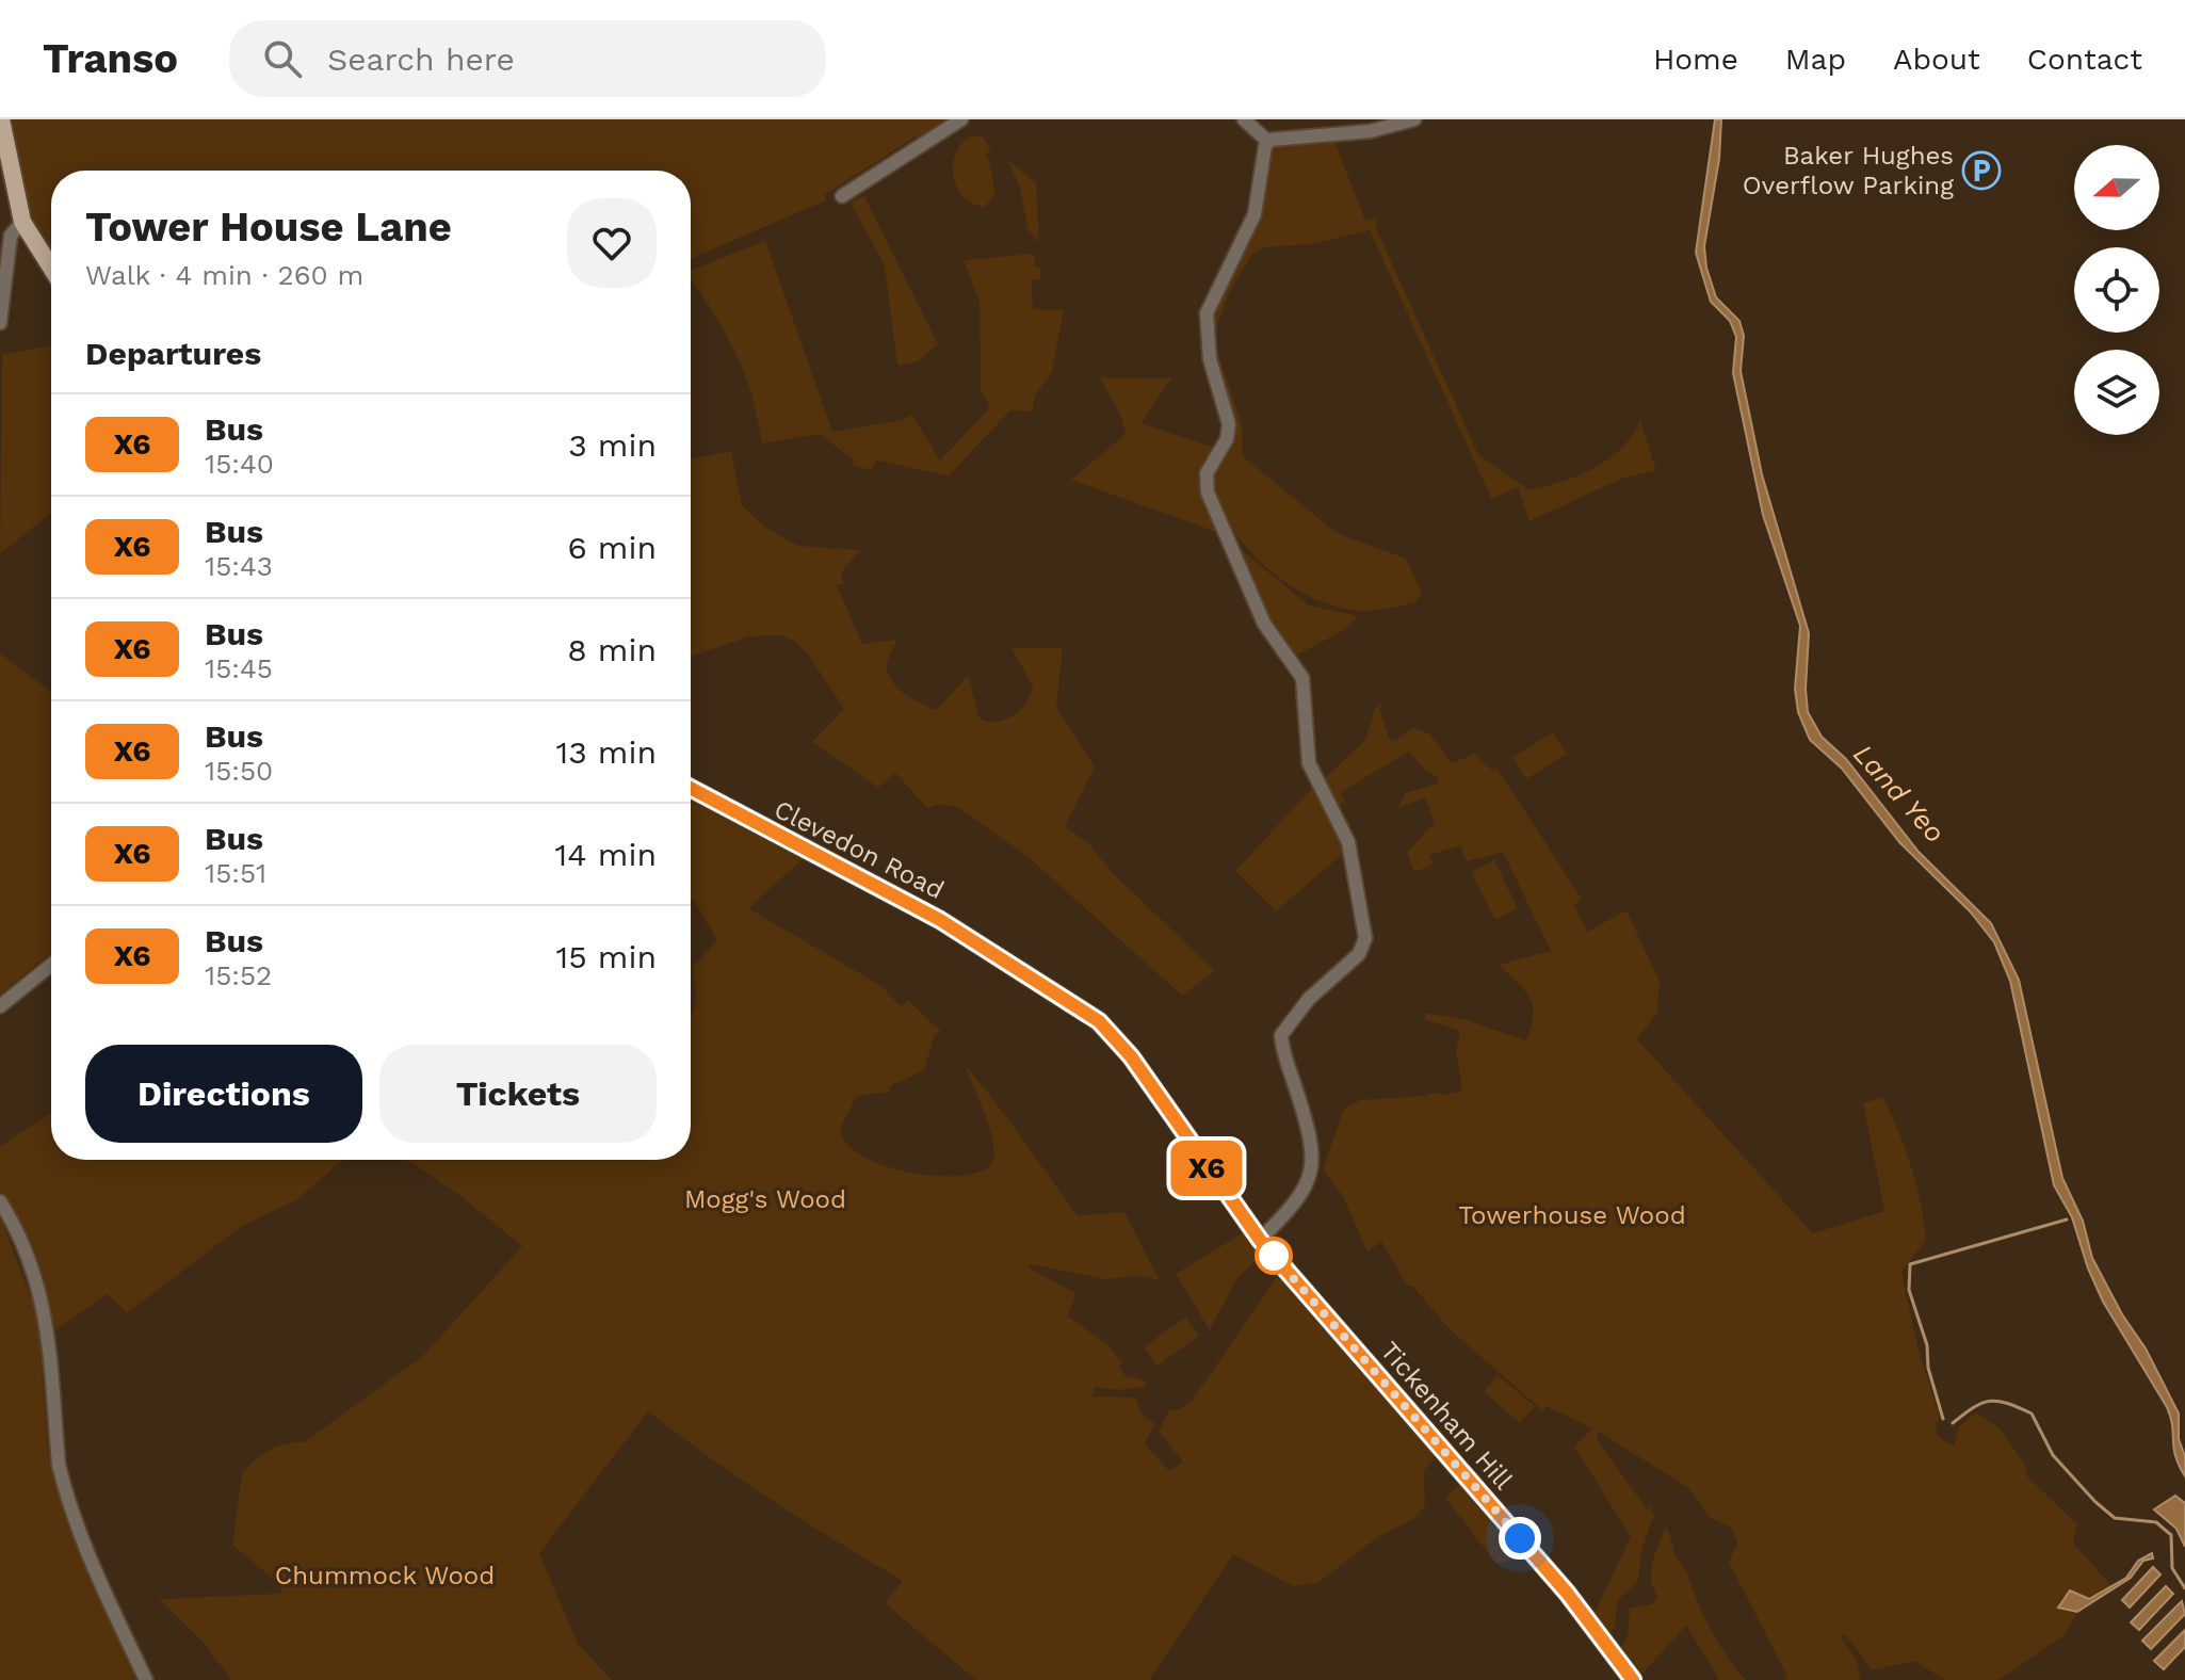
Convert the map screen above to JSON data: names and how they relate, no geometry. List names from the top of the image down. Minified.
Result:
{"streets":{"main road":["Clevedon Road","Tickenham Hill"]},"crossings":[["Clevedon Road","Tickenham Hill"]],"water":["Land Yeo"],"parks":["Mogg's Wood","Towerhouse Wood","Chummock Wood"],"places":{"parking":["Baker Hughes Overflow Parking"]},"lines":["bus line X6"],"north":"left","page":{"header":"Transo","search":"Search here","nav":["Home","Map","About","Contact"],"on_map":"X6","heading":[["Tower House Lane","Walk · 4 min · 260 m"],"Departures"],"list":[{"mark":"X6","name":"Bus","note":"15:40","value":"3 min"},{"mark":"X6","name":"Bus","note":"15:43","value":"6 min"},{"mark":"X6","name":"Bus","note":"15:45","value":"8 min"},{"mark":"X6","name":"Bus","note":"15:50","value":"13 min"},{"mark":"X6","name":"Bus","note":"15:51","value":"14 min"},{"mark":"X6","name":"Bus","note":"15:52","value":"15 min"}],"buttons":["Directions","Tickets"]}}
